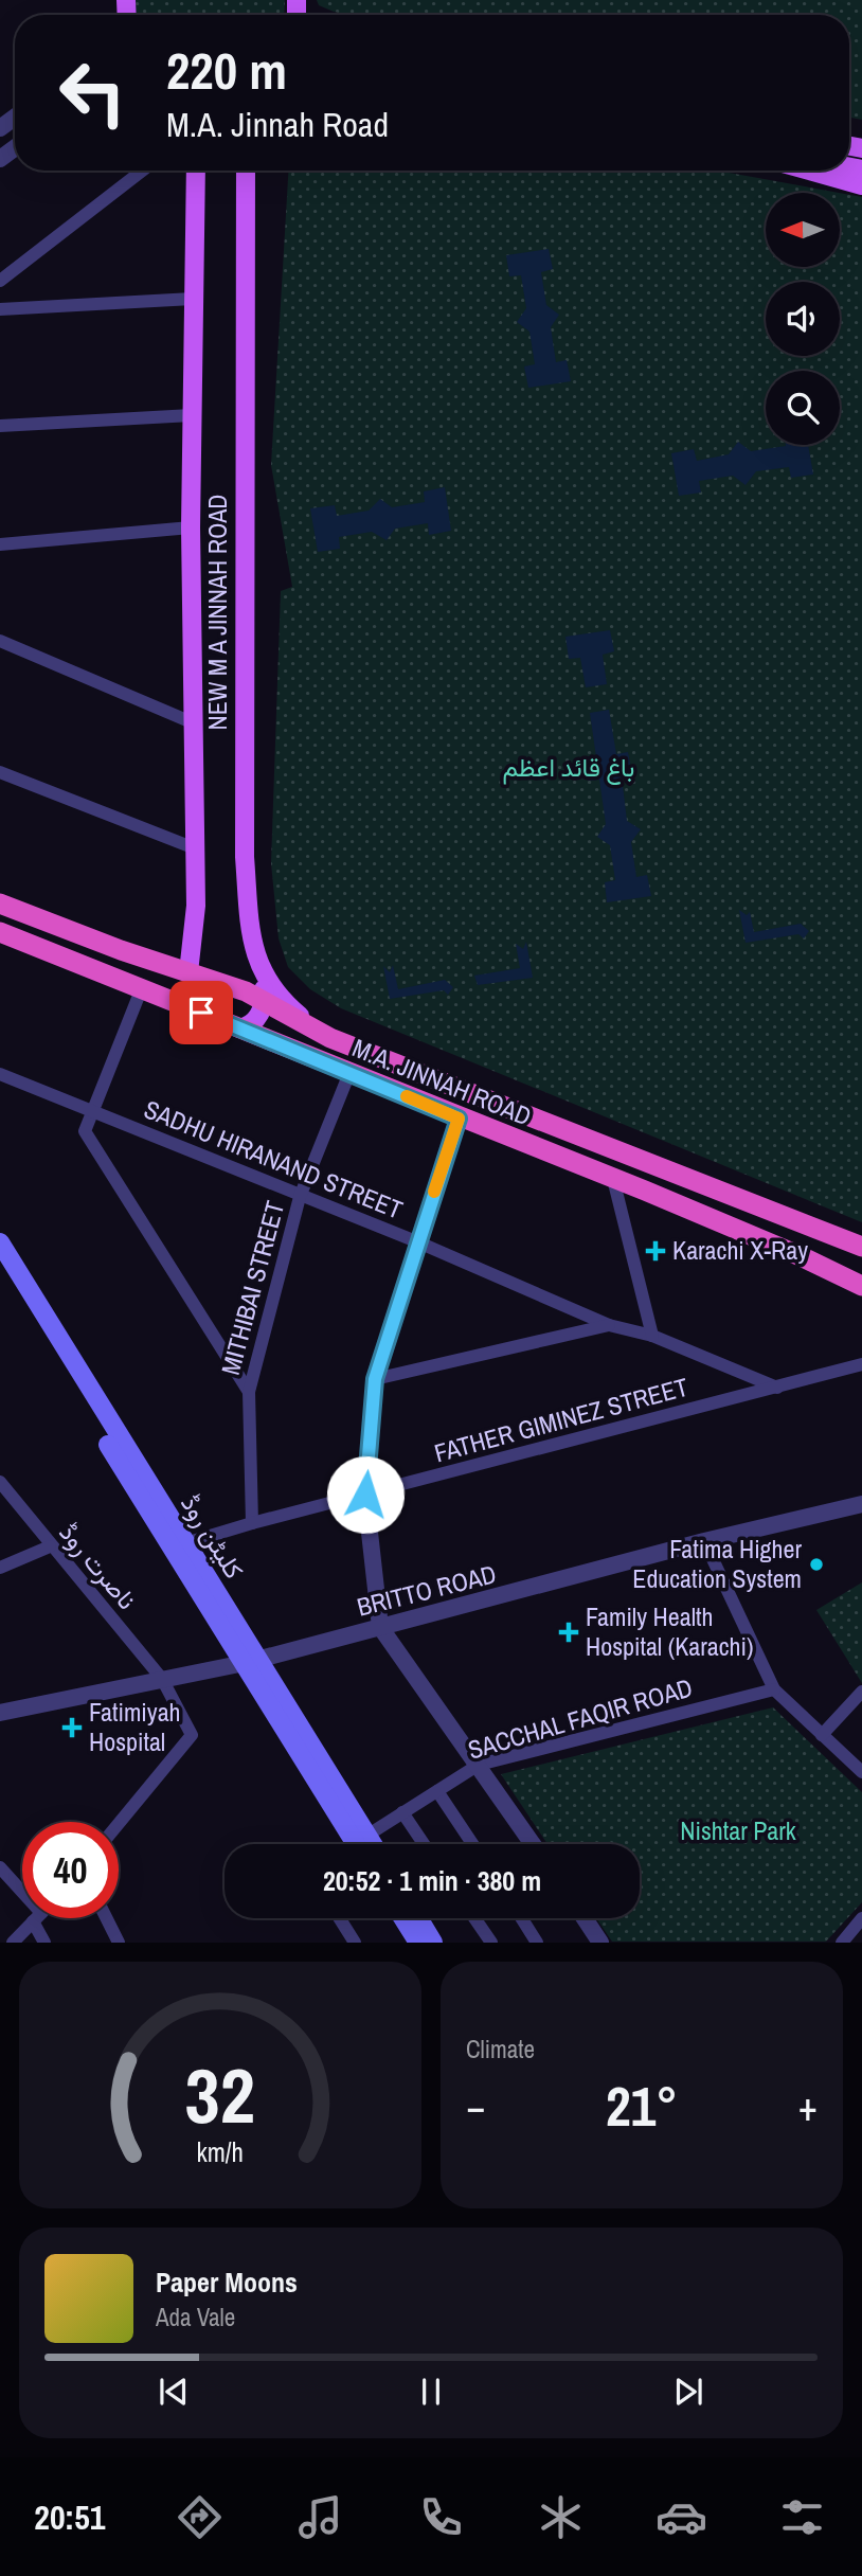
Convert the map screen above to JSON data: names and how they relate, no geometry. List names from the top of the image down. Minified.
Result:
{"streets":{"highway":["M.A. JINNAH ROAD"],"main road":["NEW M A JINNAH ROAD","کلیٹن روڈ"],"street":["SADHU HIRANAND STREET","MITHIBAI STREET","FATHER GIMINEZ STREET","ناصرت روڈ","BRITTO ROAD","SACCHAL FAQIR ROAD"]},"crossings":[["NEW M A JINNAH ROAD","M.A. JINNAH ROAD"],["M.A. JINNAH ROAD","MITHIBAI STREET"],["SADHU HIRANAND STREET","MITHIBAI STREET"],["SADHU HIRANAND STREET","FATHER GIMINEZ STREET"],["MITHIBAI STREET","FATHER GIMINEZ STREET"],["FATHER GIMINEZ STREET","کلیٹن روڈ"],["کلیٹن روڈ","BRITTO ROAD"],["کلیٹن روڈ","SACCHAL FAQIR ROAD"],["ناصرت روڈ","BRITTO ROAD"]],"parks":["باغ قائد اعظم","Nishtar Park"],"places":{"health":["Karachi X-Ray","Family Health Hospital (Karachi)","Fatimiyah Hospital"],"other":["Fatima Higher Education System"]},"north":"left","page":{"turn":["220 m","M.A. Jinnah Road"],"limit":"40","trip":"20:52 · 1 min · 380 m","tile":"Climate","heat":["−","21°","+"],"song":["Paper Moons","Ada Vale"],"tabs":"20:51","gauge":["32","km/h"]}}
